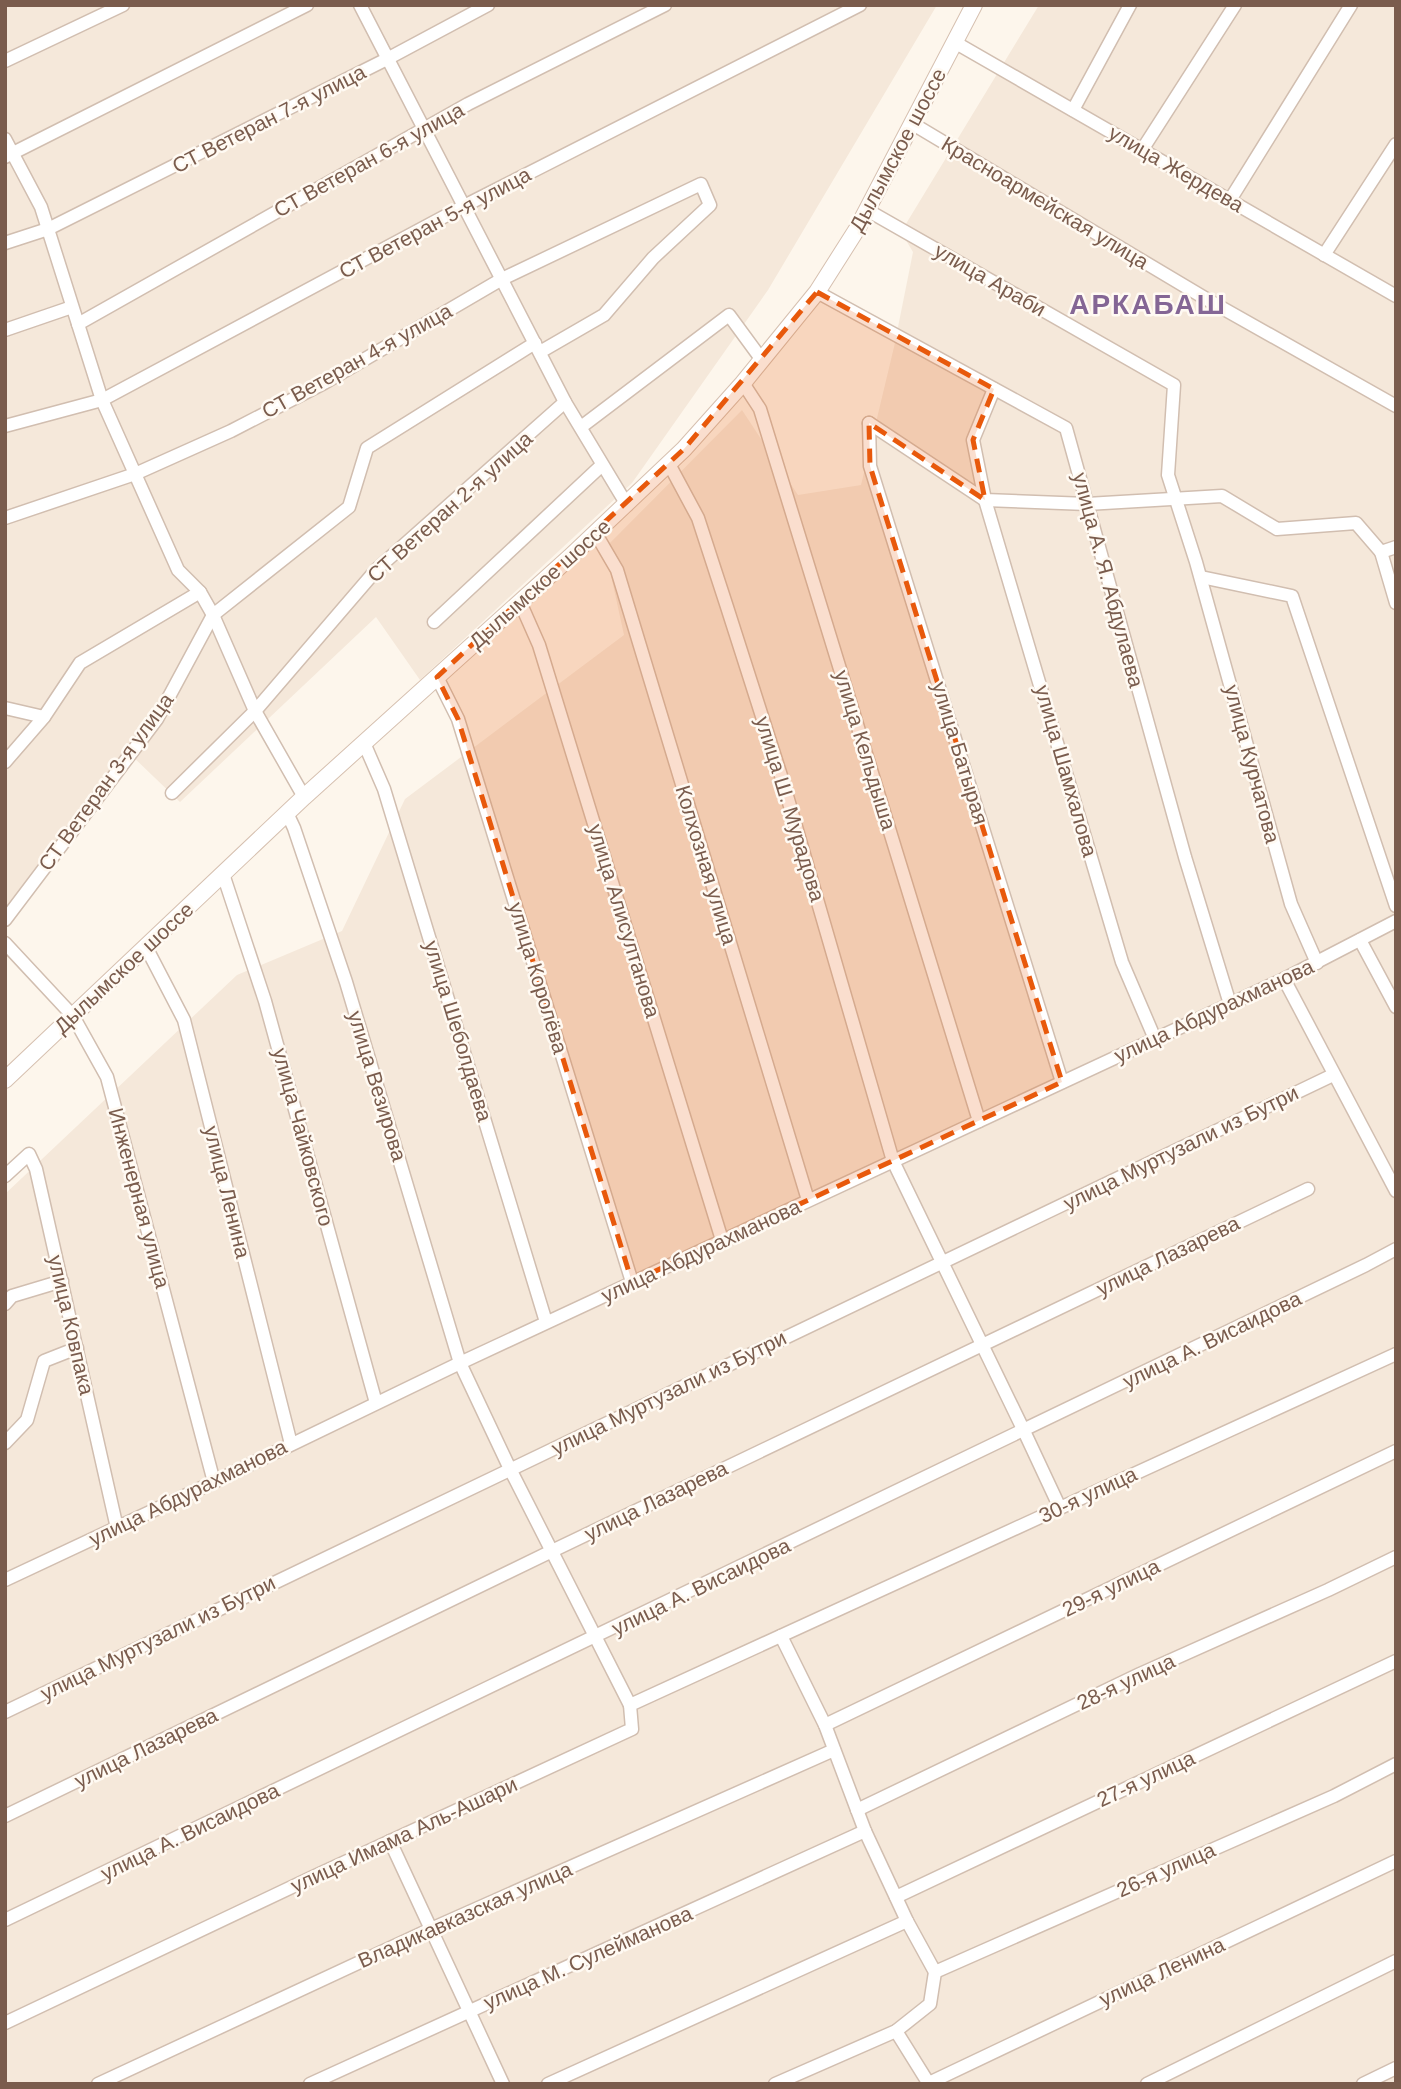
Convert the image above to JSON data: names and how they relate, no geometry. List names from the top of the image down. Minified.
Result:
{"streets":{"main road":["Дылымское шоссе"],"street":["СТ Ветеран 7-я улица","СТ Ветеран 6-я улица","улица Жердева","Красноармейская улица","СТ Ветеран 5-я улица","улица Араби","СТ Ветеран 4-я улица","СТ Ветеран 2-я улица","улица А. Я. Абдулаева","улица Кельдыша","улица Батырая","улица Курчатова","улица Шамхалова","СТ Ветеран 3-я улица","улица Ш. Мурадова","Колхозная улица","улица Алисултанова","улица Королёва","улица Абдурахманова","улица Шеболдаева","улица Везирова","улица Чайковского","улица Муртузали из Бутри","улица Ленина","Инженерная улица","улица Лазарева","улица Ковпака","улица А. Висаидова","30-я улица","29-я улица","28-я улица","27-я улица","улица Имама Аль-Ашари","26-я улица","Владикавказская улица","улица М. Сулейманова"]},"crossings":[["Дылымское шоссе","улица Жердева"],["Дылымское шоссе","Красноармейская улица"],["Дылымское шоссе","улица Араби"],["Дылымское шоссе","улица А. Я. Абдулаева"],["Дылымское шоссе","улица Кельдыша"],["Дылымское шоссе","улица Ш. Мурадова"],["Дылымское шоссе","Колхозная улица"],["Дылымское шоссе","улица Алисултанова"],["Дылымское шоссе","улица Королёва"],["Дылымское шоссе","улица Шеболдаева"],["Дылымское шоссе","улица Везирова"],["Дылымское шоссе","улица Чайковского"],["Дылымское шоссе","улица Ленина"],["Дылымское шоссе","Инженерная улица"],["улица Араби","улица Курчатова"],["СТ Ветеран 4-я улица","СТ Ветеран 3-я улица"],["улица А. Я. Абдулаева","улица Шамхалова"],["улица А. Я. Абдулаева","улица Абдурахманова"],["улица Кельдыша","улица Абдурахманова"],["улица Батырая","улица Шамхалова"],["улица Батырая","улица Абдурахманова"],["улица Курчатова","улица Абдурахманова"],["улица Шамхалова","улица Абдурахманова"],["улица Ш. Мурадова","улица Абдурахманова"],["улица Ш. Мурадова","улица Муртузали из Бутри"],["улица Ш. Мурадова","улица Лазарева"],["улица Ш. Мурадова","улица А. Висаидова"],["улица Ш. Мурадова","30-я улица"],["Колхозная улица","улица Абдурахманова"],["улица Алисултанова","улица Абдурахманова"],["улица Королёва","улица Абдурахманова"],["улица Абдурахманова","улица Шеболдаева"],["улица Абдурахманова","улица Везирова"],["улица Абдурахманова","улица Чайковского"],["улица Абдурахманова","улица Ленина"],["улица Абдурахманова","Инженерная улица"],["улица Абдурахманова","улица Ковпака"],["улица Везирова","улица Муртузали из Бутри"],["улица Везирова","улица Лазарева"],["улица Везирова","улица А. Висаидова"],["улица Везирова","улица Имама Аль-Ашари"]],"districts":["АРКАБАШ"]}
